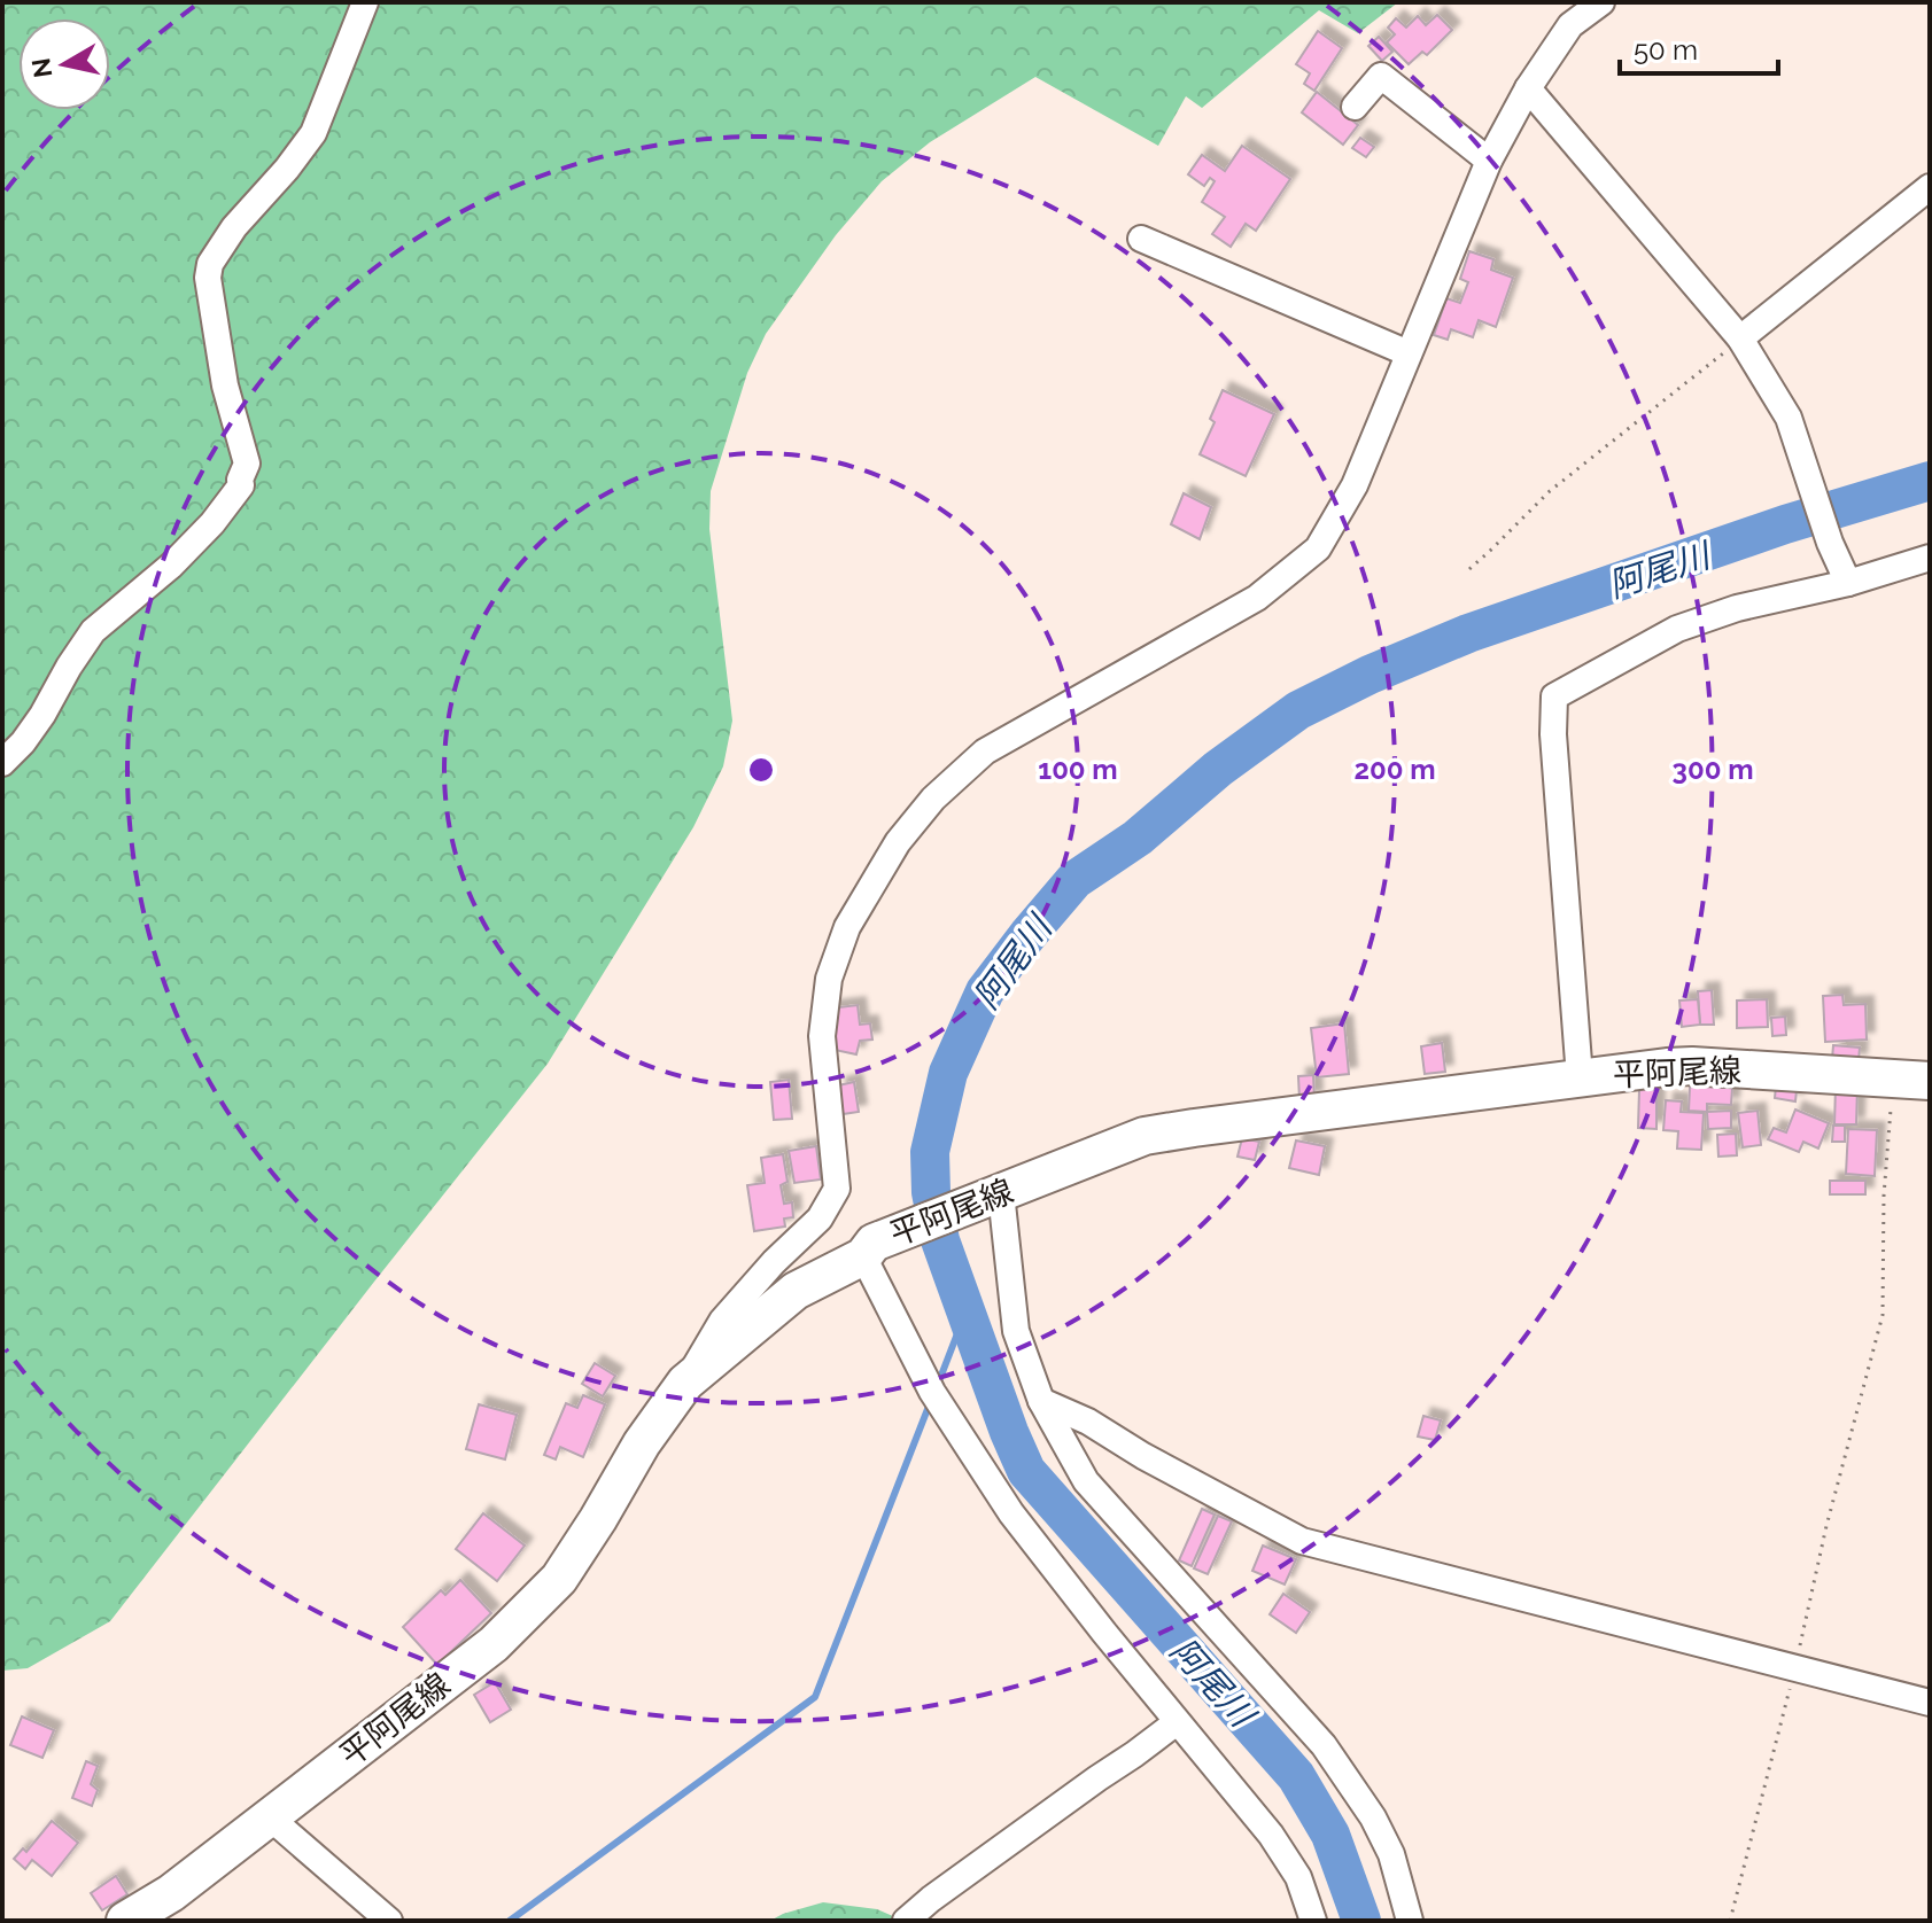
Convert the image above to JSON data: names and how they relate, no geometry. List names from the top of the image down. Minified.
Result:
{"streets":{"main road":["平阿尾線"]},"water":["阿尾川"],"scale_bar":"50 m","north":"left","rings":["100 m","200 m","300 m"]}
